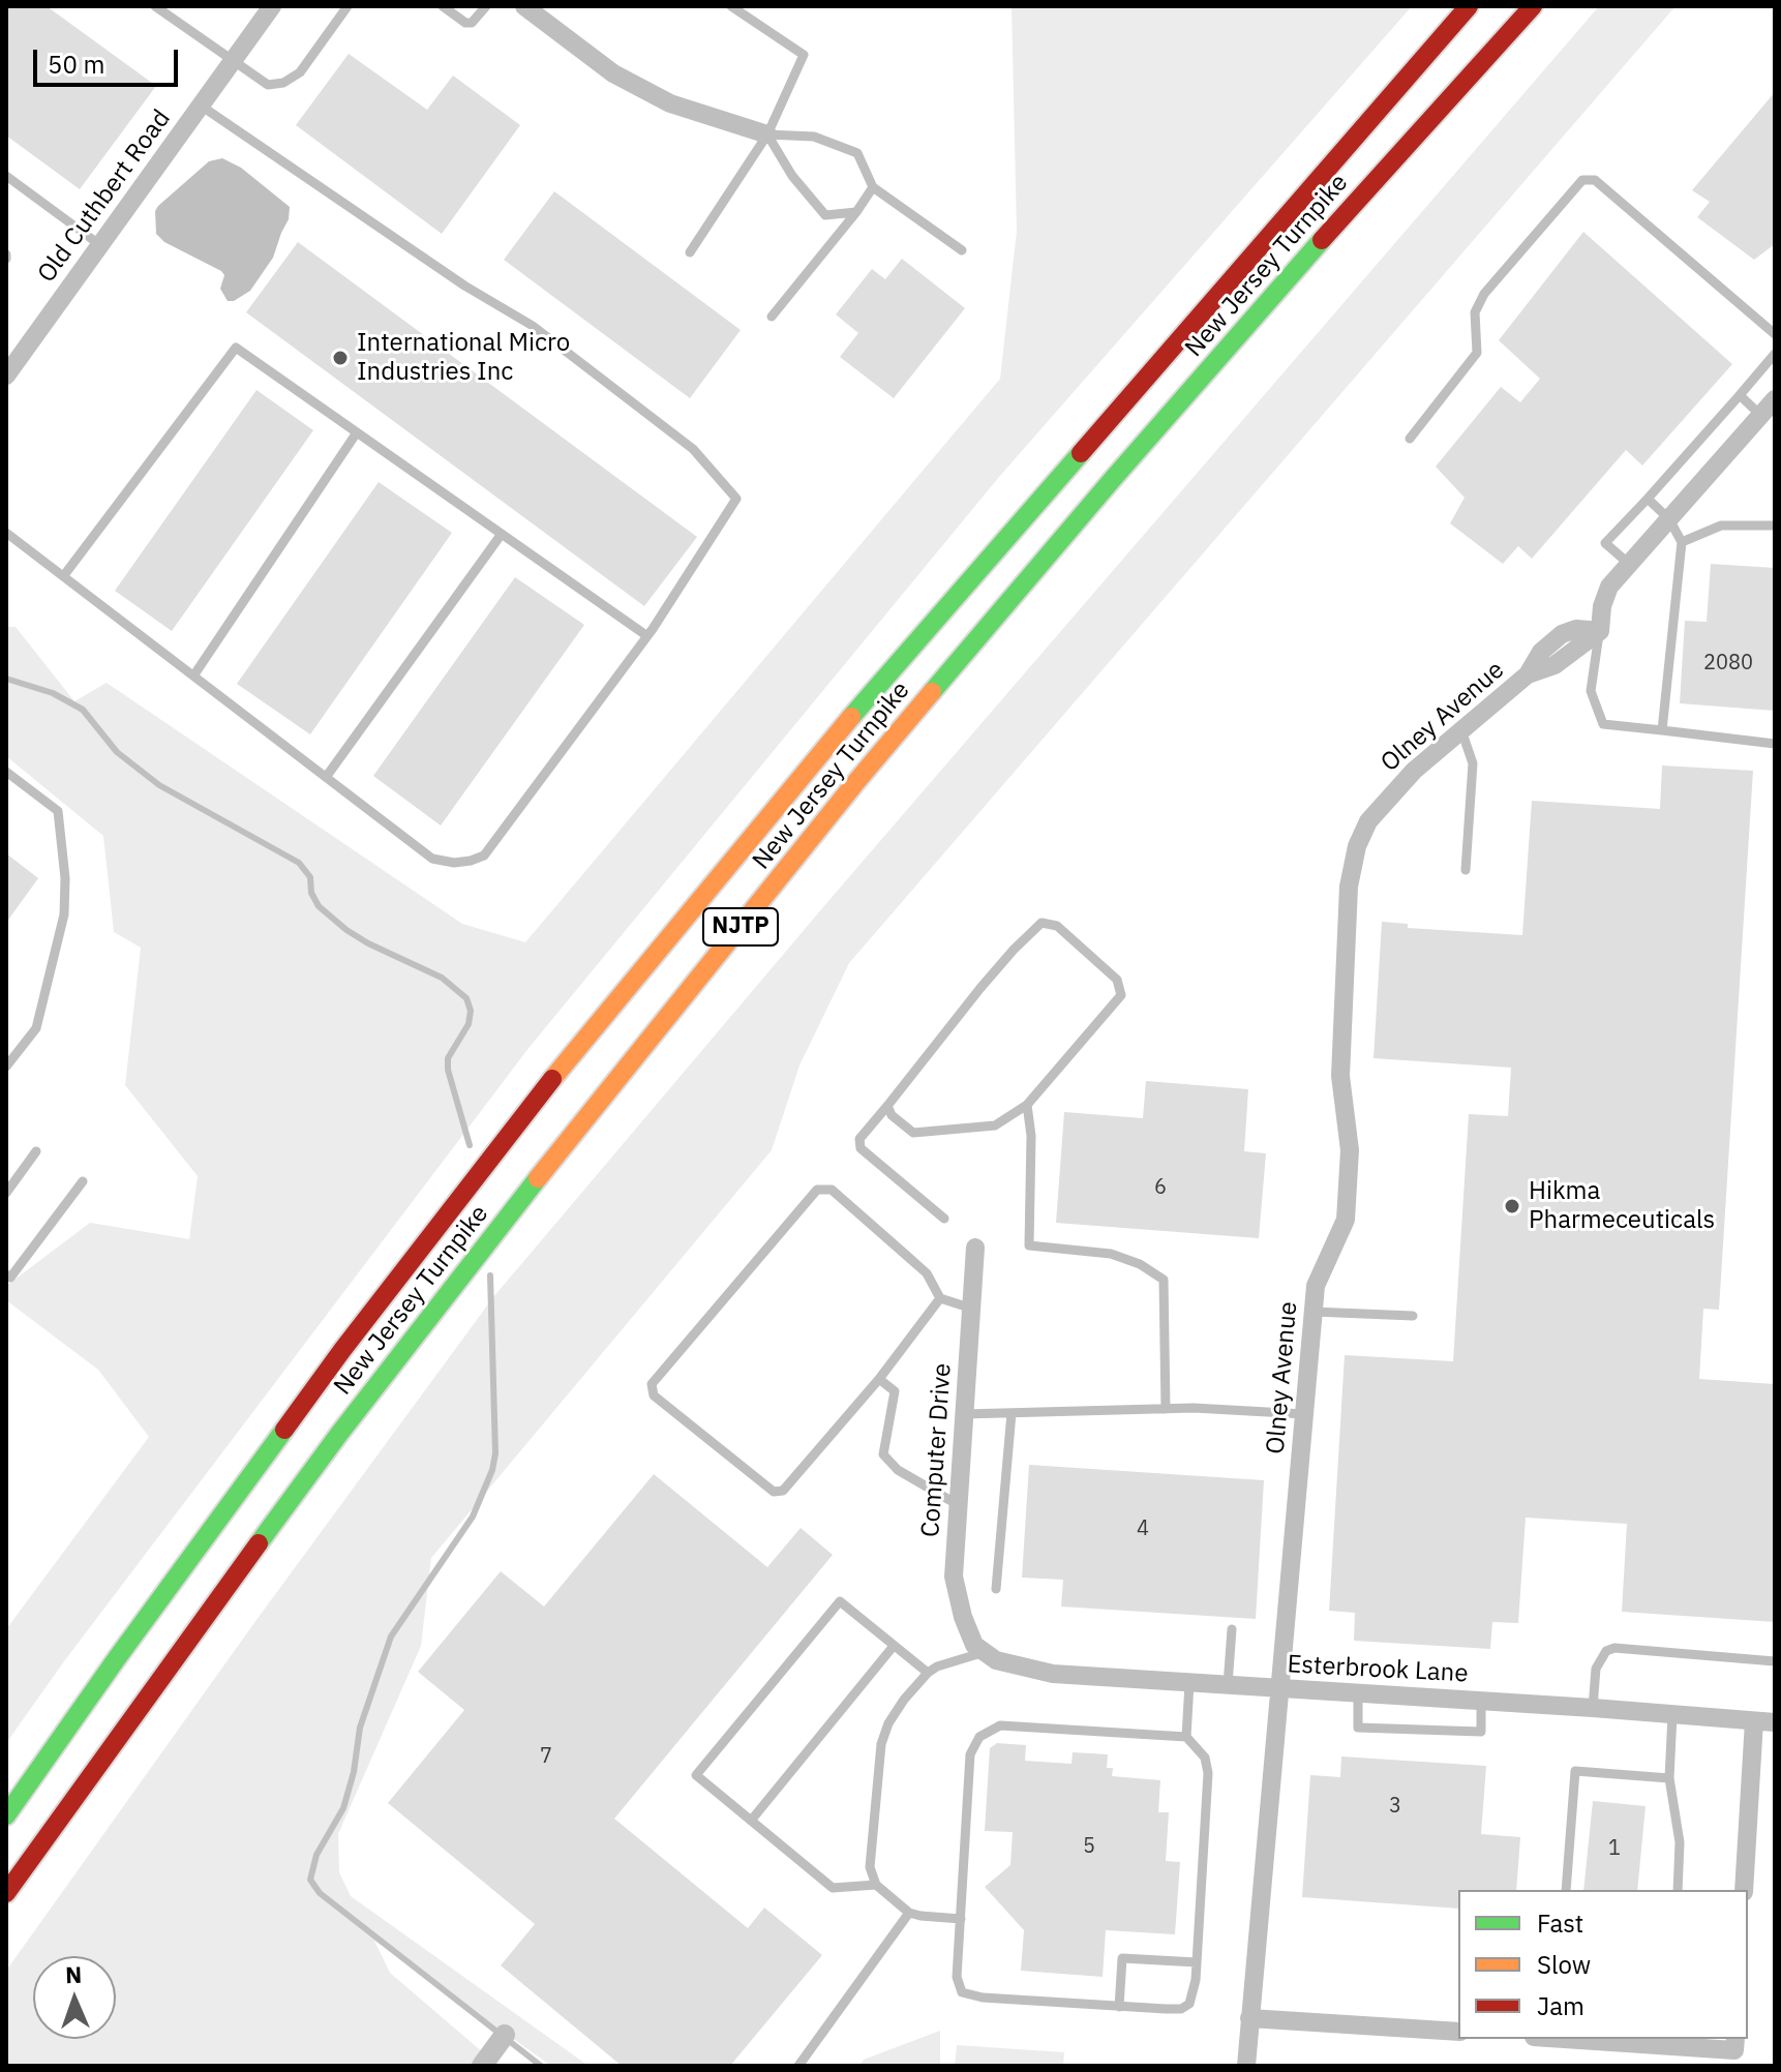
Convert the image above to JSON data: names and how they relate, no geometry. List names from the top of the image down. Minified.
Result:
{"streets":{"highway":["New Jersey Turnpike","NJTP"],"street":["Old Cuthbert Road","Olney Avenue","Computer Drive","Esterbrook Lane"]},"crossings":[["Olney Avenue","Esterbrook Lane"],["Computer Drive","Esterbrook Lane"]],"places":["International Micro Industries Inc","Hikma Pharmeceuticals"],"house_numbers":["2080","6","4","7","3","5","1"],"legend":["Fast","Slow","Jam"],"scale_bar":"50 m","north":"top"}
